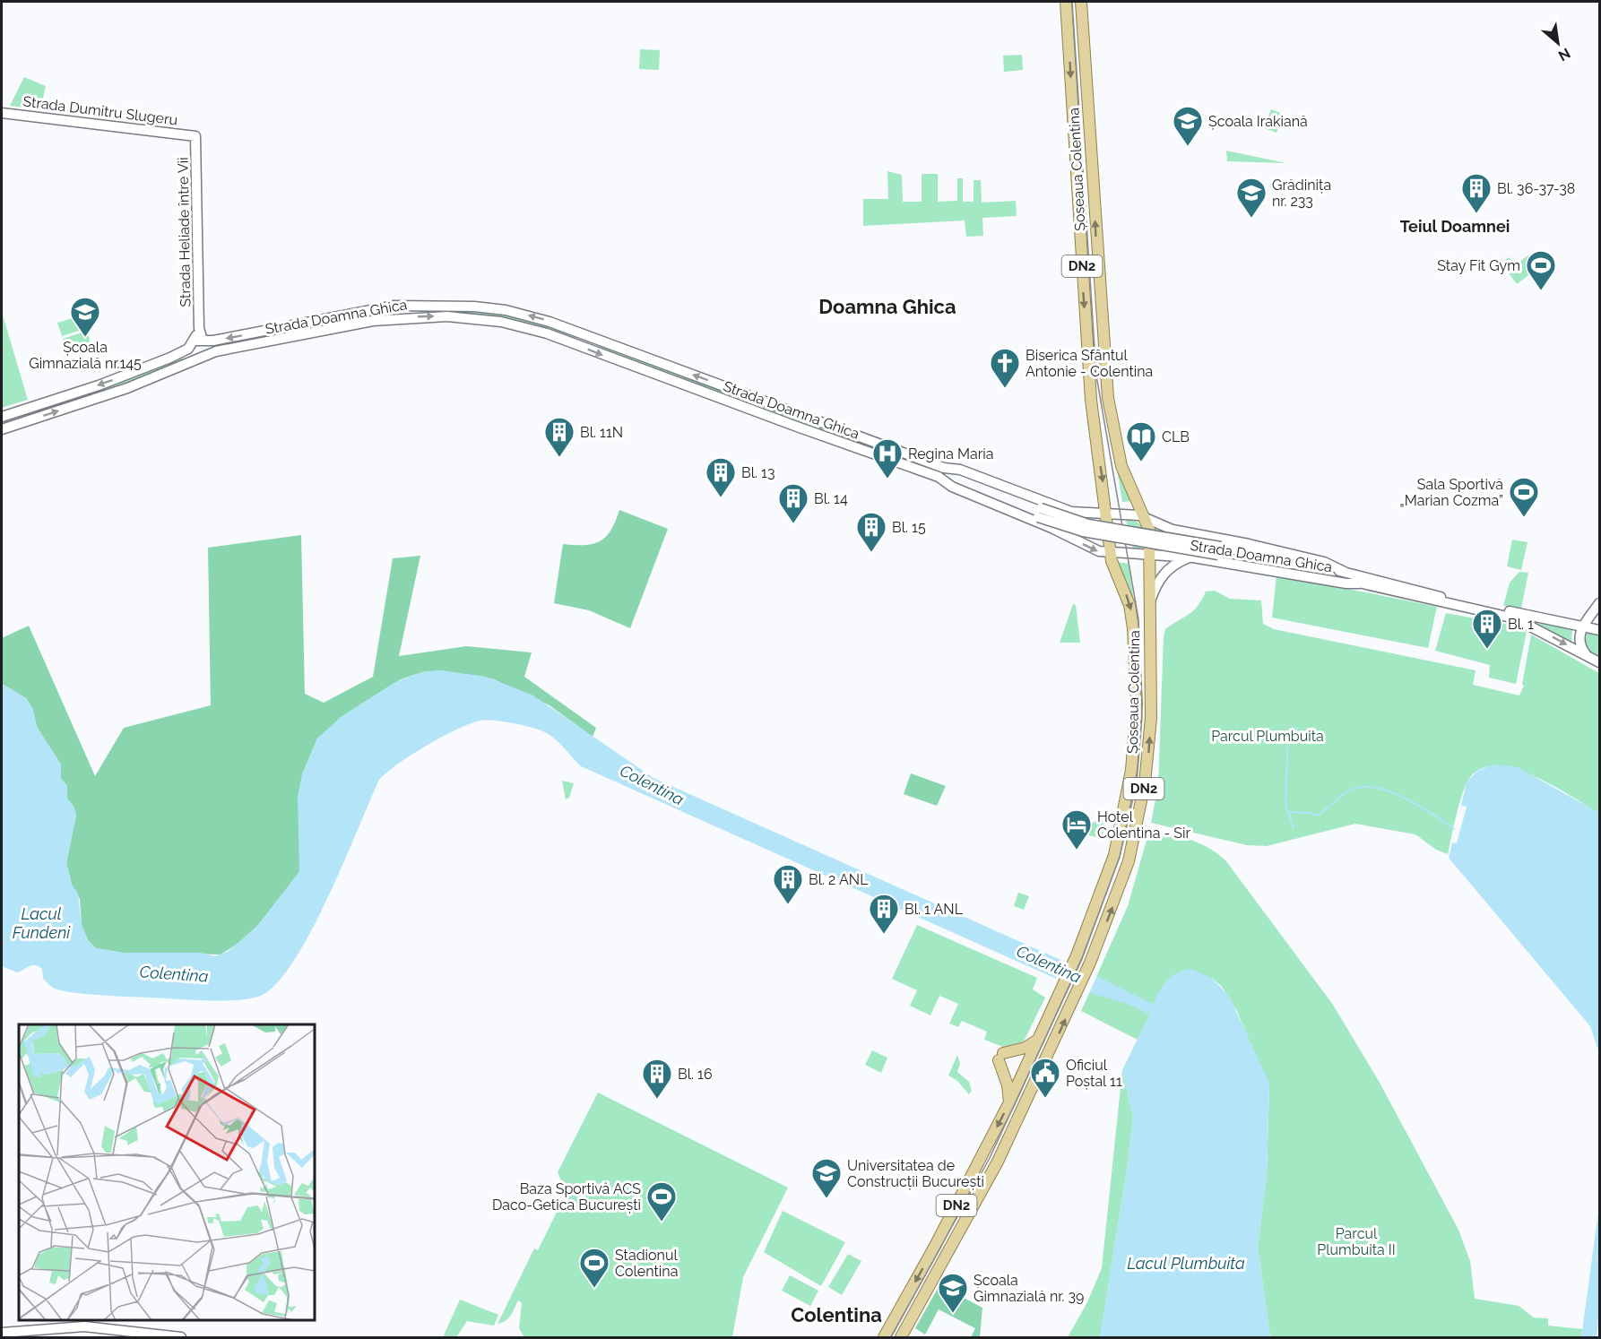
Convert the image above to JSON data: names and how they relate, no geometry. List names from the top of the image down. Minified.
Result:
{"streets":{"main road":["Strada Dumitru Slugeru","Șoseaua Colentina","Strada Heliade între Vii","DN2","Strada Doamna Ghica"]},"crossings":[["Strada Dumitru Slugeru","Strada Heliade între Vii"],["Șoseaua Colentina","Strada Doamna Ghica"],["Strada Heliade între Vii","Strada Doamna Ghica"]],"districts":["Teiul Doamnei","Doamna Ghica","Colentina"],"water":["Colentina","Lacul Fundeni","Lacul Plumbuita"],"parks":["Parcul Plumbuita","Parcul Plumbuita II"],"places":{"school or university":["Școala Irakiană","Grădinița nr. 233","Școala Gimnazială nr.145","Universitatea de Construcții București","Școala Gimnazială nr. 39"],"building":["Bl. 36-37-38","Bl. 11N","Bl. 13","Bl. 14","Bl. 15","Bl. 1","Bl. 2 ANL","Bl. 1 ANL","Bl. 16"],"sports":["Stay Fit Gym","Sala Sportivă „Marian Cozma”","Baza Sportivă ACS Daco-Getica București","Stadionul Colentina"],"church":["Biserica Sfântul Antonie - Colentina"],"library":["CLB"],"hospital":["Regina Maria"],"hotel":["Hotel Colentina - Sir"],"public building":["Oficiul Poștal 11"]},"north":"bottom right"}
